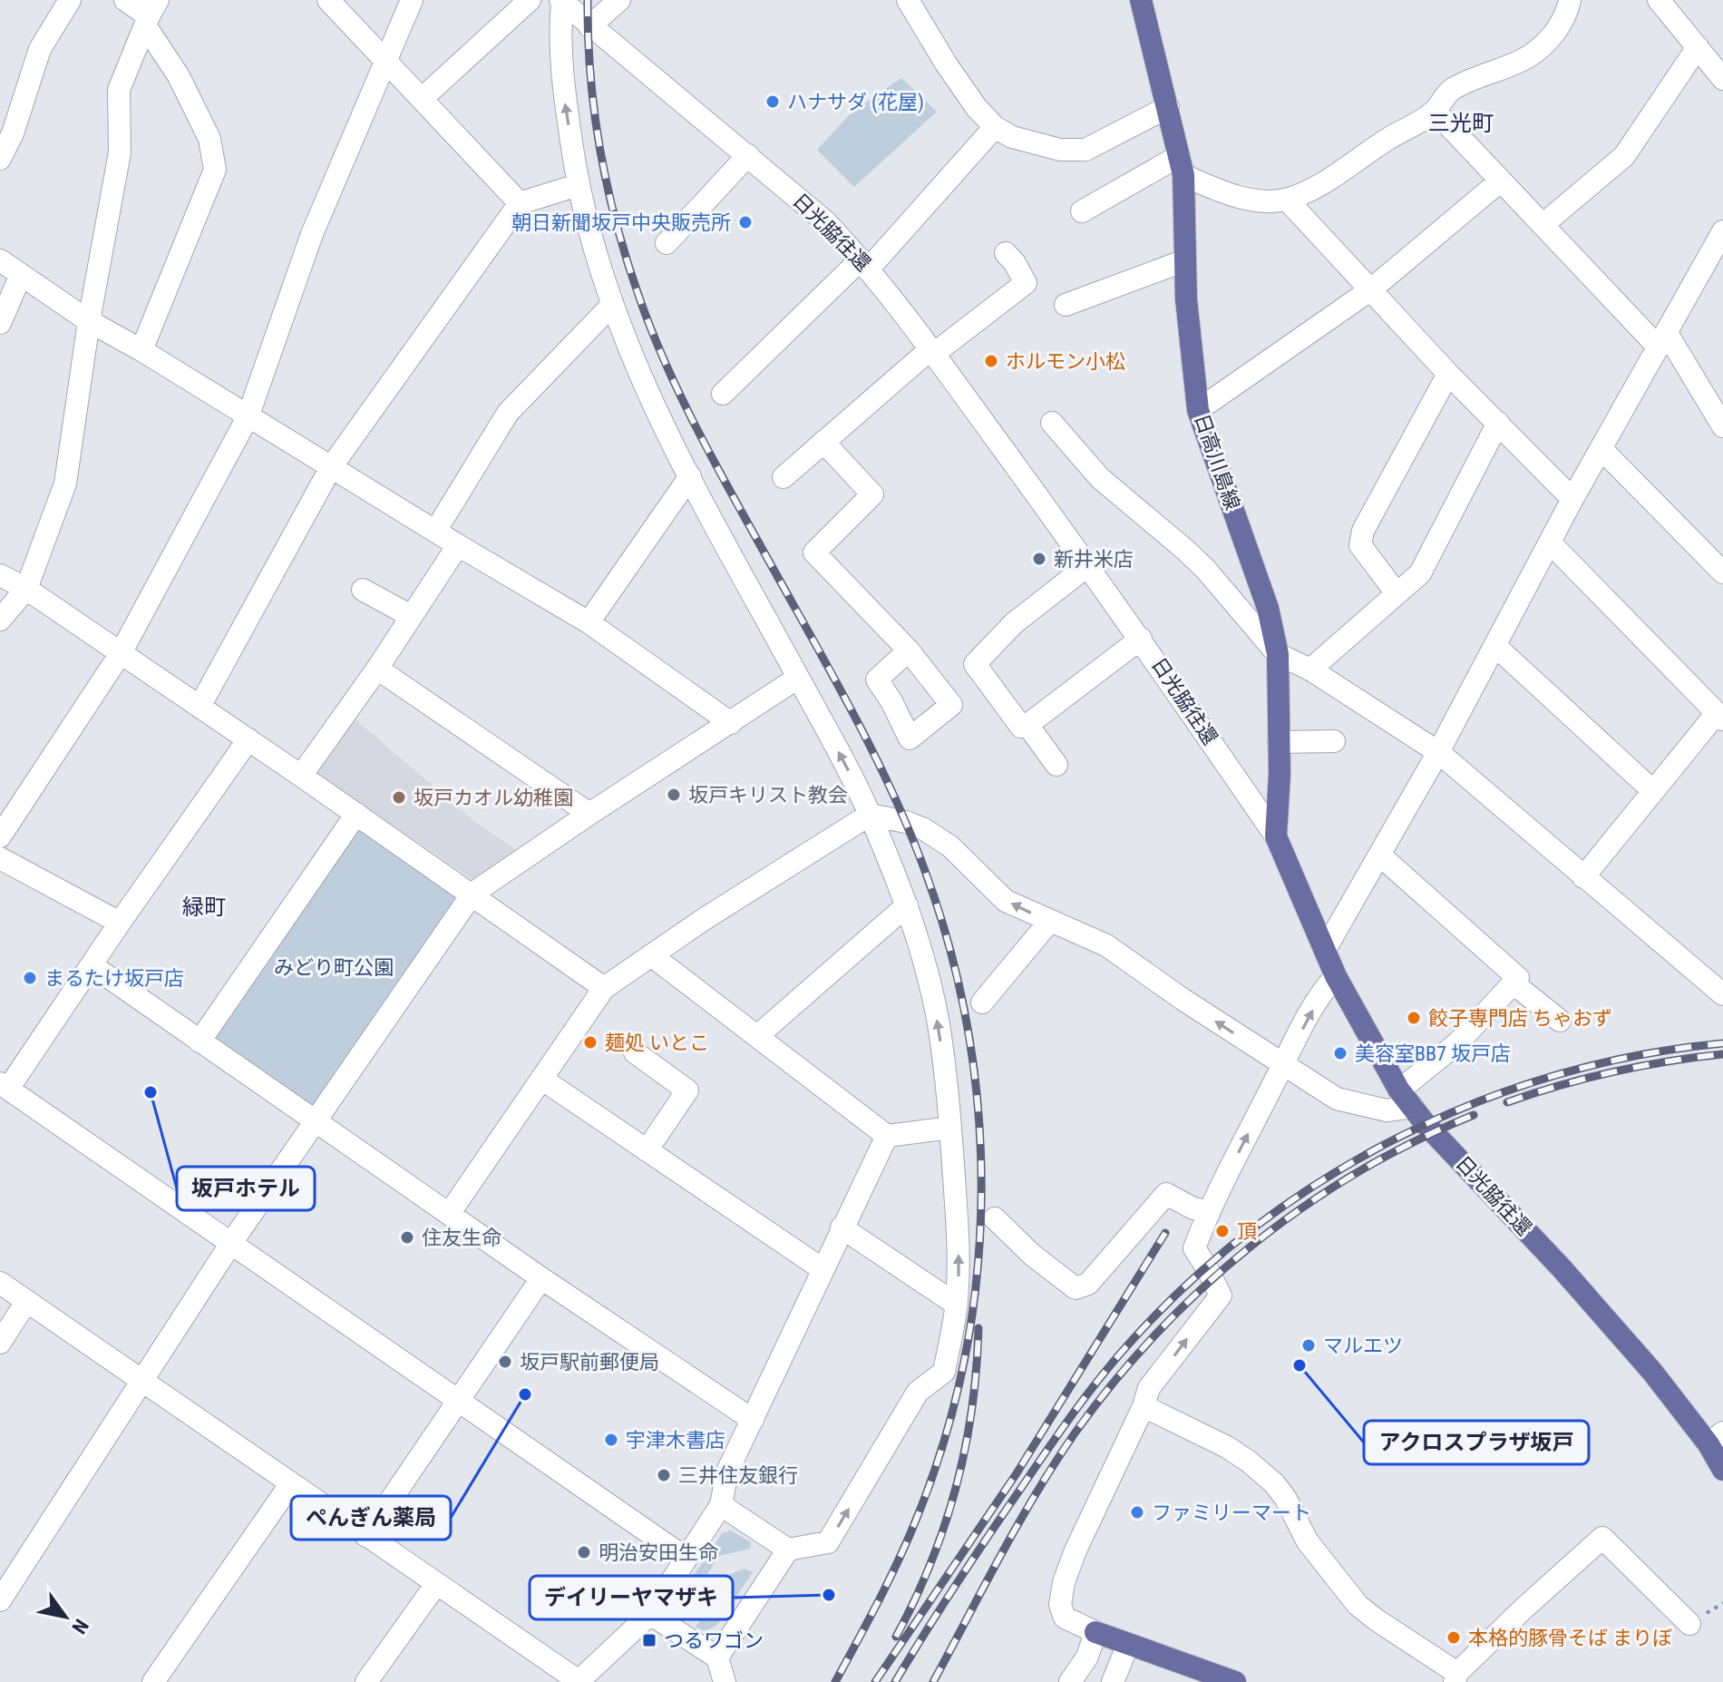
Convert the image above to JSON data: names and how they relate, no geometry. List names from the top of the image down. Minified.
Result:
{"streets":{"main road":["日光脇往還","日高川島線"]},"crossings":[["日光脇往還","日高川島線"]],"districts":["三光町","緑町"],"parks":["みどり町公園"],"places":{"other":["ハナサダ (花屋)","朝日新聞坂戸中央販売所","ホルモン小松","新井米店","坂戸キリスト教会","坂戸カオル幼稚園","まるたけ坂戸店","餃子専門店 ちゃおず","麺処 いとこ","美容室BB7 坂戸店","坂戸ホテル","頂","住友生命","マルエツ","坂戸駅前郵便局","アクロスプラザ坂戸","ぺんぎん薬局","宇津木書店","三井住友銀行","ファミリーマート","明治安田生命","デイリーヤマザキ","本格的豚骨そば まりぼ"],"transit":["つるワゴン"]},"north":"bottom right"}
